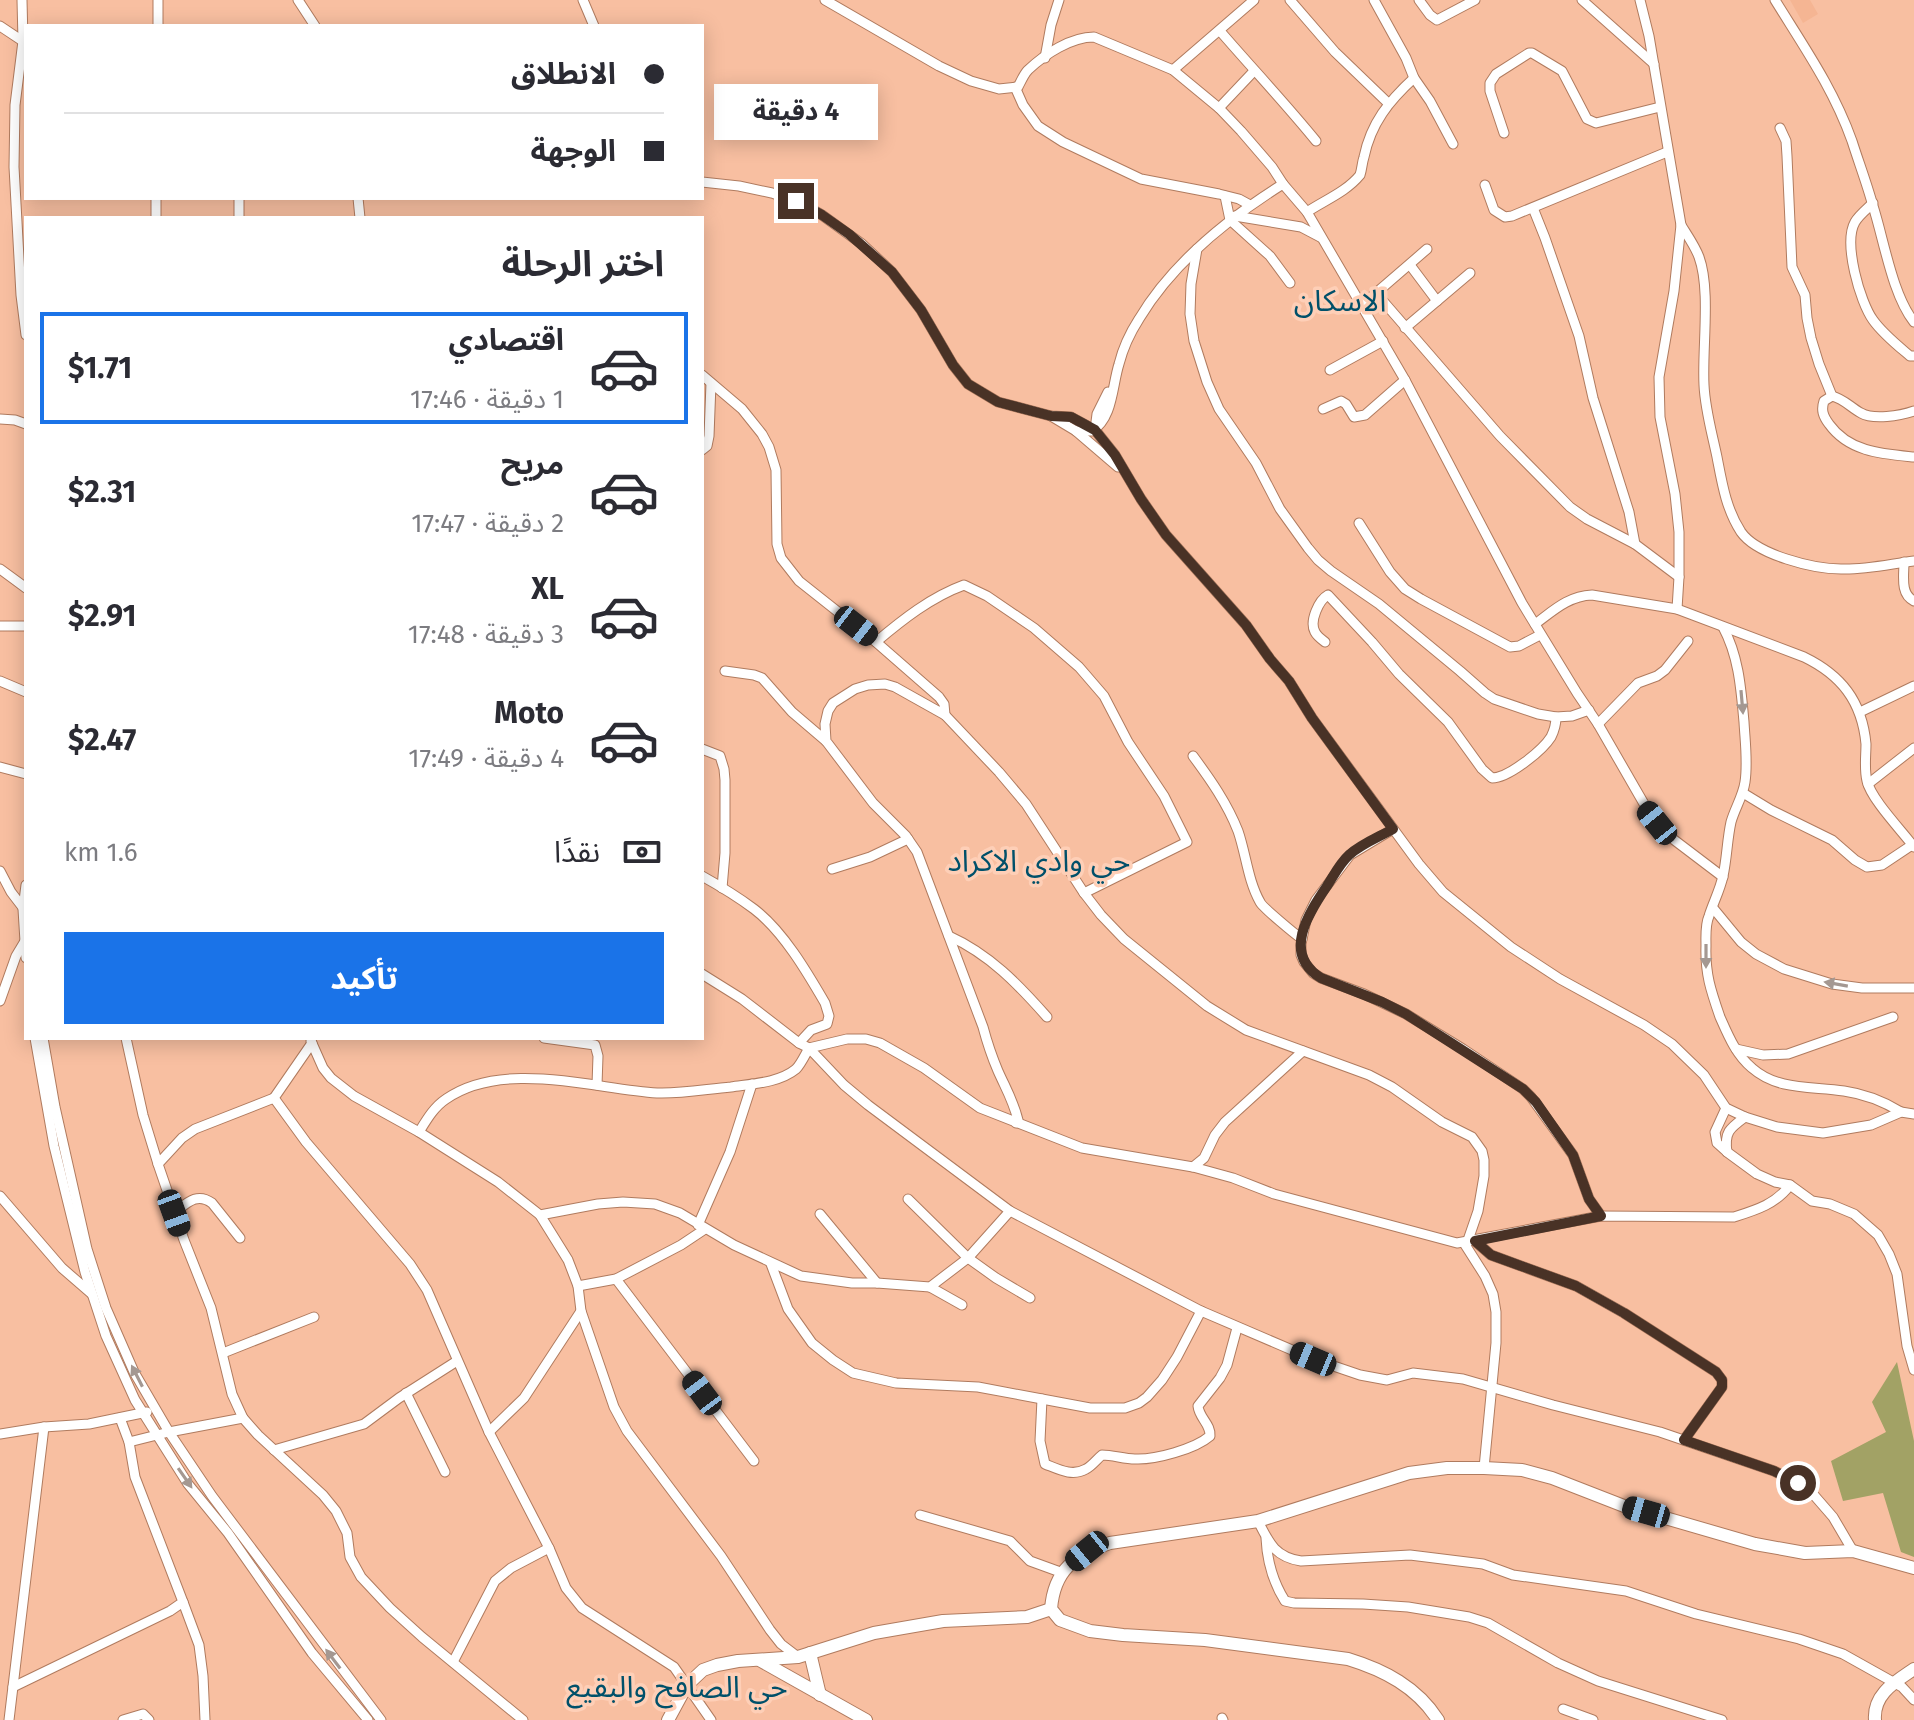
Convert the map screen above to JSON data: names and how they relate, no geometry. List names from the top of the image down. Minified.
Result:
{"districts":["الاسكان","حي وادي الاكراد","حي الصافح والبقيع"],"page":{"banner":["الانطلاق","الوجهة"],"bubble":"4 دقيقة","heading":"اختر الرحلة","list":[{"name":"اقتصادي","note":"1 دقيقة · 17:46","value":"$1.71"},{"name":"مريح","note":"2 دقيقة · 17:47","value":"$2.31"},{"name":"XL","note":"3 دقيقة · 17:48","value":"$2.91"},{"name":"Moto","note":"4 دقيقة · 17:49","value":"$2.47"}],"pay":["نقدًا","1.6 km"],"buttons":"تأكيد"}}
